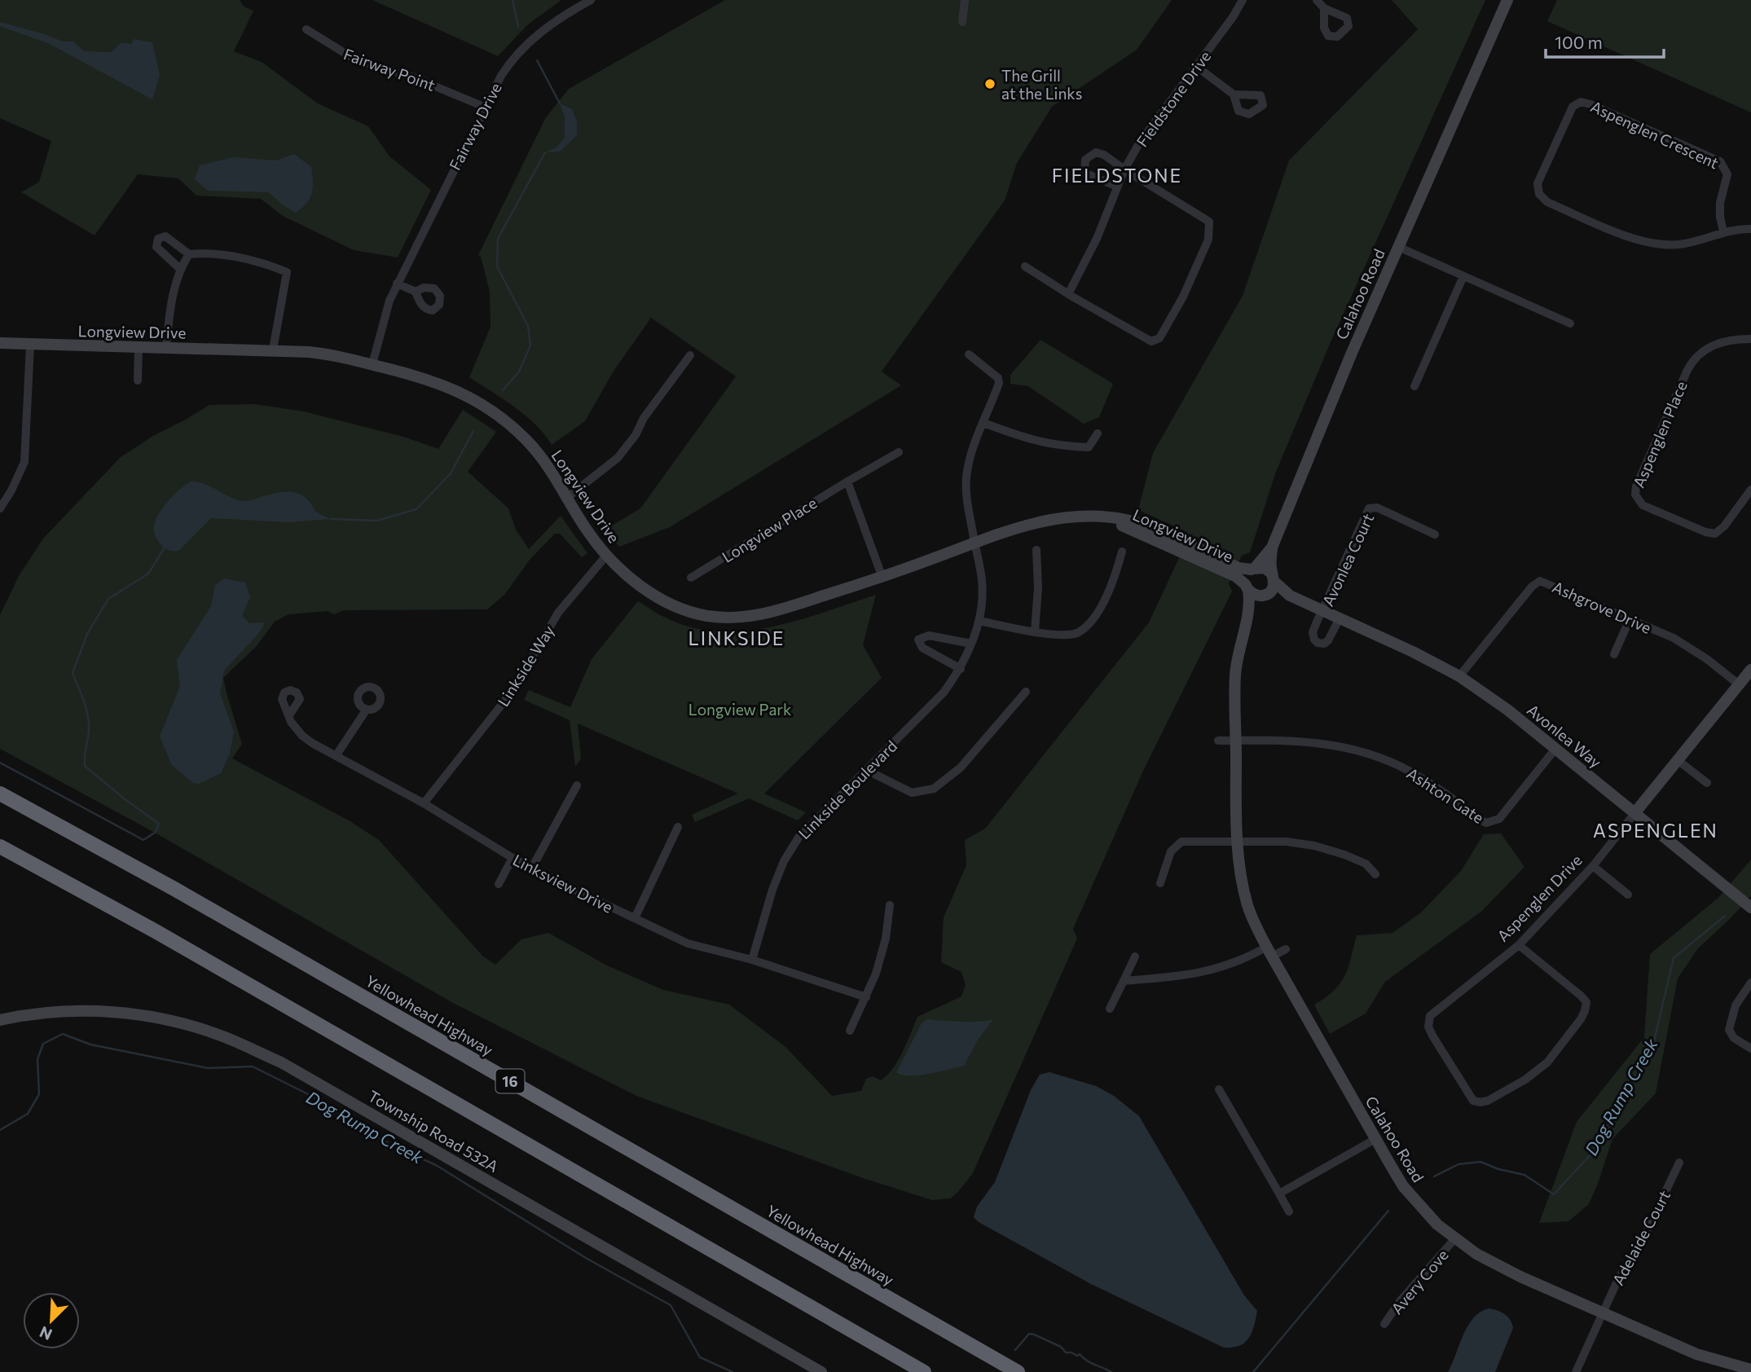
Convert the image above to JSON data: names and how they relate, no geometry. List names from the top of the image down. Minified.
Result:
{"streets":{"highway":["Yellowhead Highway","16"],"street":["Fairway Point","Fieldstone Drive","Fairway Drive","Aspenglen Crescent","Calahoo Road","Longview Drive","Aspenglen Place","Longview Place","Avonlea Court","Ashgrove Drive","Linkside Way","Avonlea Way","Linkside Boulevard","Ashton Gate","Linksview Drive","Aspenglen Drive","Township Road 532A","Adelaide Court","Avery Cove"]},"crossings":[["Fairway Point","Fairway Drive"],["Fairway Drive","Longview Drive"],["Calahoo Road","Longview Drive"],["Calahoo Road","Avonlea Way"],["Calahoo Road","Ashton Gate"],["Calahoo Road","Adelaide Court"],["Calahoo Road","Avery Cove"],["Longview Drive","Linkside Way"],["Longview Drive","Avonlea Way"],["Longview Drive","Linkside Boulevard"],["Avonlea Court","Avonlea Way"],["Ashgrove Drive","Avonlea Way"],["Ashgrove Drive","Aspenglen Drive"],["Linkside Way","Linksview Drive"],["Avonlea Way","Ashton Gate"],["Avonlea Way","Aspenglen Drive"],["Linkside Boulevard","Linksview Drive"]],"districts":["FIELDSTONE","LINKSIDE","ASPENGLEN"],"water":["Dog Rump Creek"],"parks":["Longview Park"],"places":["The Grill at the Links"],"scale_bar":"100 m","north":"bottom left"}
